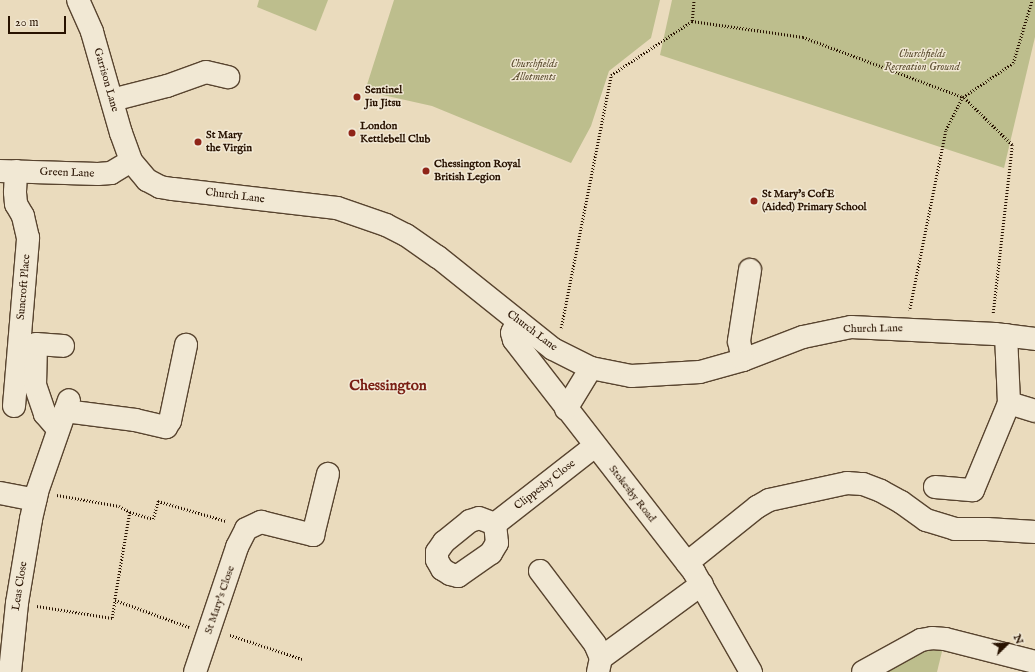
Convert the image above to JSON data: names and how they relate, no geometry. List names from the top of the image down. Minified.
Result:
{"streets":{"street":["Garrison Lane","Green Lane","Church Lane","Suncroft Place","Clippesby Close","Stokesby Road","Leas Close","St Mary's Close"]},"crossings":[["Garrison Lane","Green Lane"],["Garrison Lane","Church Lane"],["Green Lane","Church Lane"],["Green Lane","Suncroft Place"],["Church Lane","Stokesby Road"],["Clippesby Close","Stokesby Road"]],"districts":["Chessington"],"parks":["Churchfields Recreation Ground","Churchfields Allotments"],"places":["Sentinel Jiu Jitsu","London Kettlebell Club","St Mary the Virgin","Chessington Royal British Legion","St Mary's CofE (Aided) Primary School"],"scale_bar":"20 m","north":"top right"}
